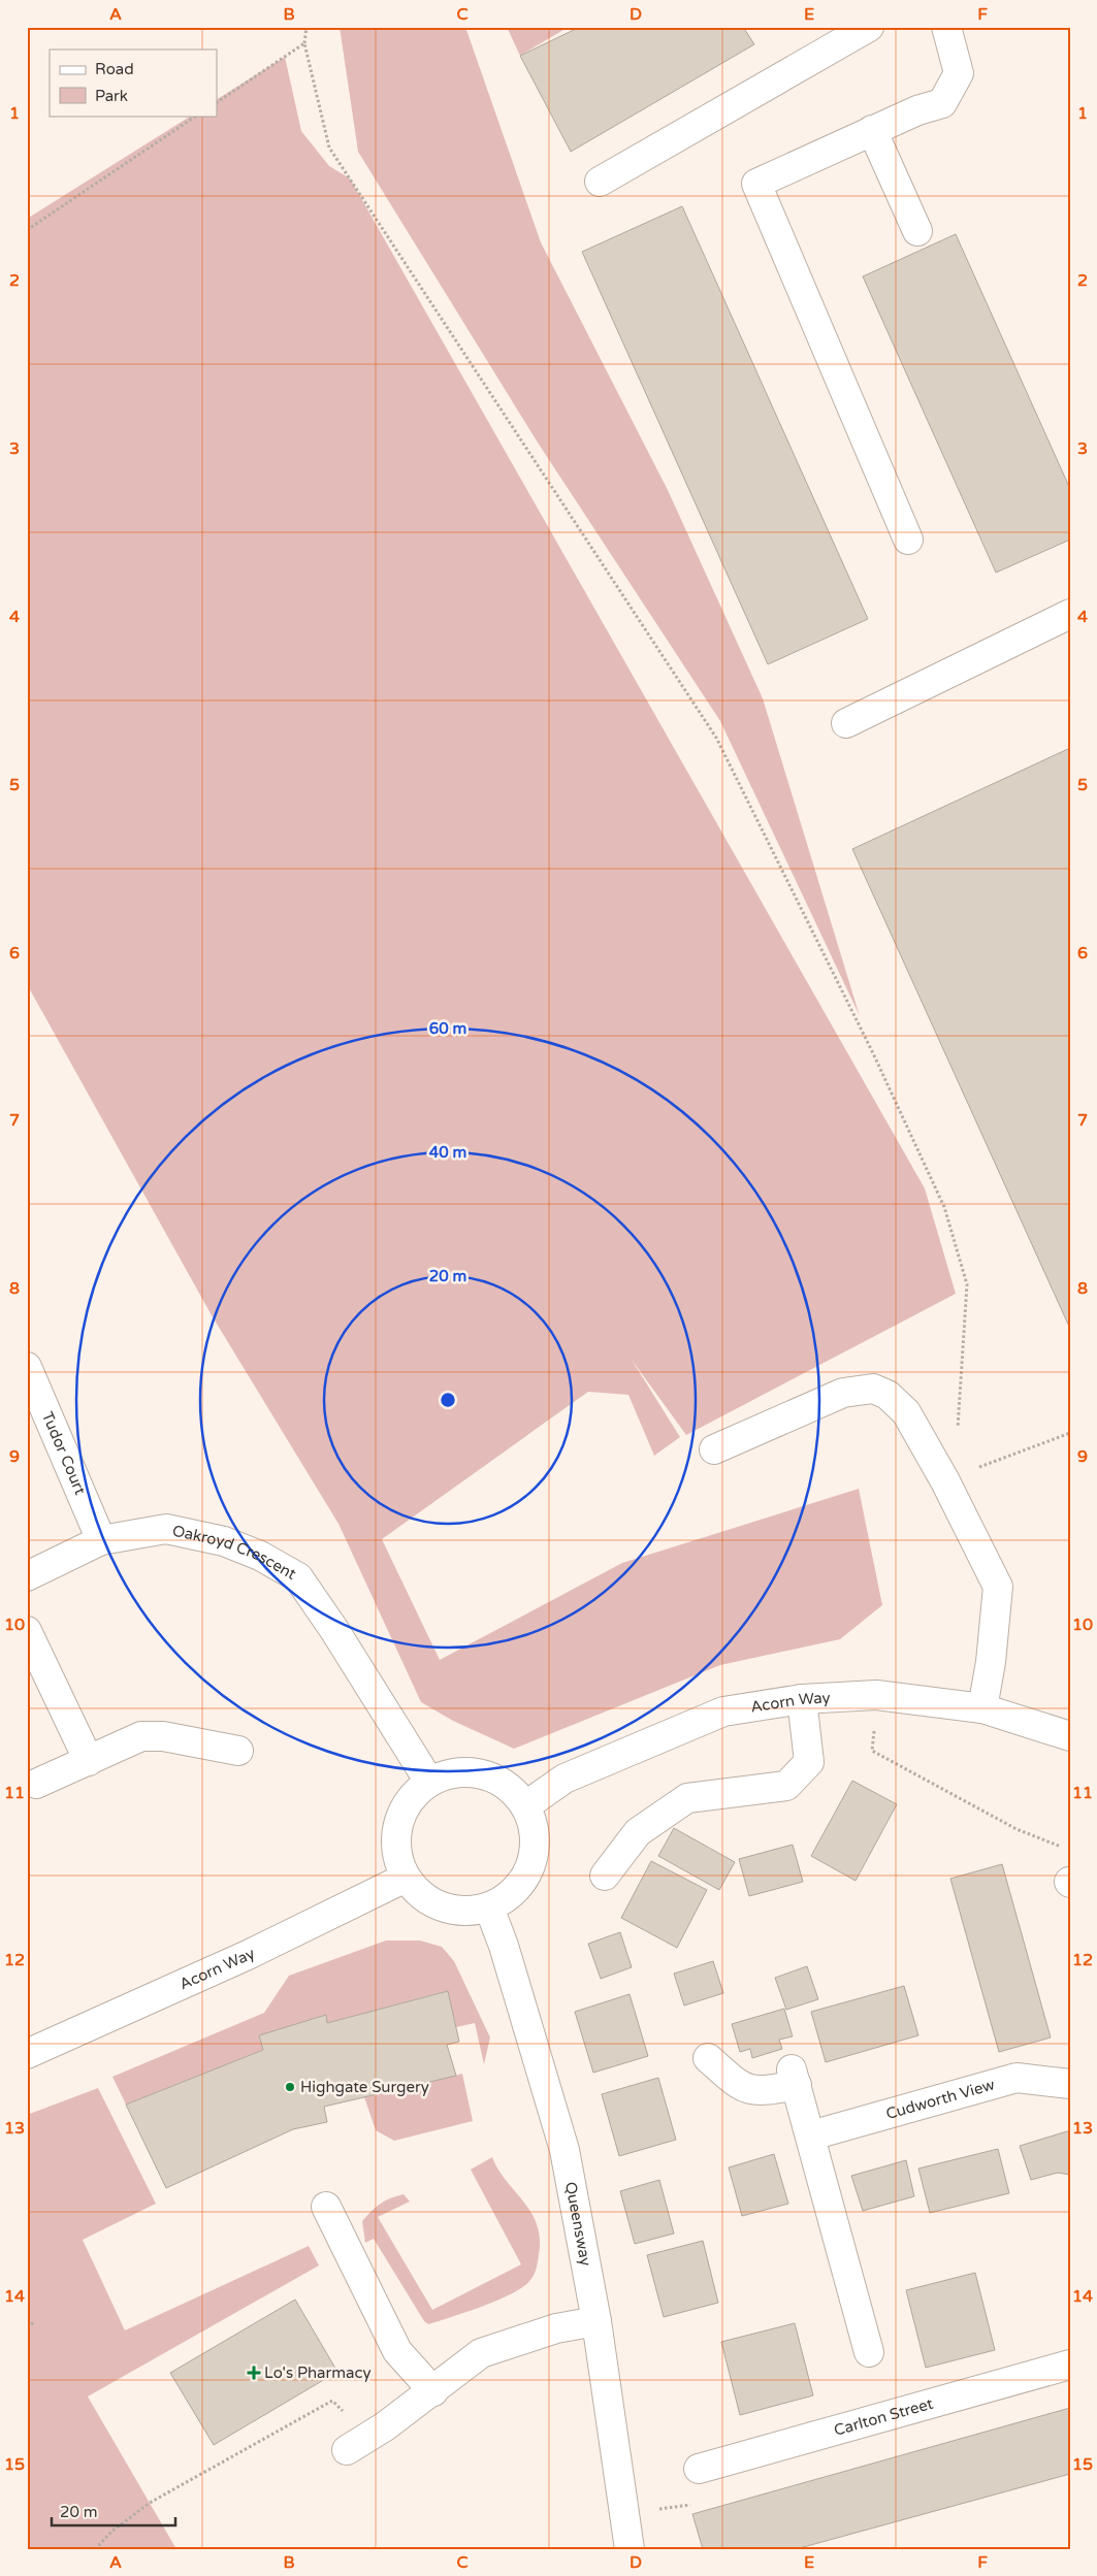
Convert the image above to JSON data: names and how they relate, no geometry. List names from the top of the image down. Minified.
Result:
{"streets":{"street":["Tudor Court","Oakroyd Crescent","Acorn Way","Cudworth View","Queensway","Carlton Street"]},"crossings":[["Tudor Court","Oakroyd Crescent"],["Oakroyd Crescent","Acorn Way"],["Oakroyd Crescent","Queensway"],["Acorn Way","Queensway"]],"places":{"other":["Highgate Surgery"],"health":["Lo's Pharmacy"]},"legend":["Road","Park"],"scale_bar":"20 m","grid":{"columns":["A","B","C","D","E","F"],"rows":["1","2","3","4","5","6","7","8","9","10","11","12","13","14","15"]},"rings":["60 m","40 m","20 m"]}
